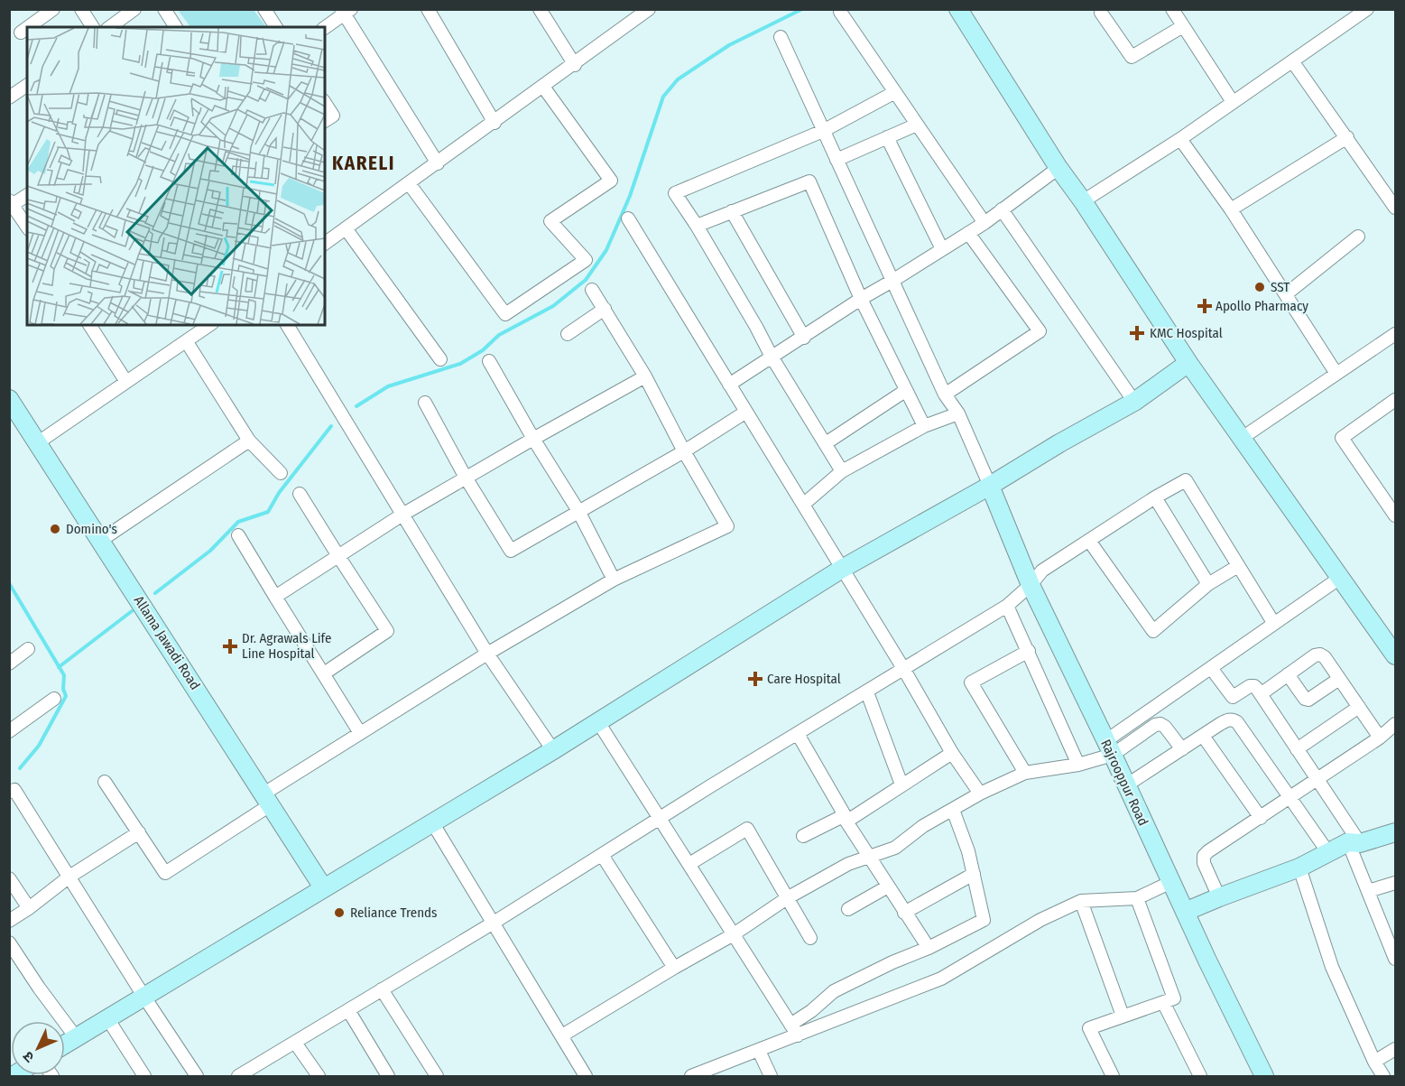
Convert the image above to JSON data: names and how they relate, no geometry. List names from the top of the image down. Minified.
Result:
{"streets":{"street":["Allama Jawadi Road","Rajrooppur Road"]},"districts":["KARELI"],"places":{"other":["SST","Domino's","Reliance Trends"],"health":["Apollo Pharmacy","KMC Hospital","Dr. Agrawals Life Line Hospital","Care Hospital"]},"north":"bottom left"}
